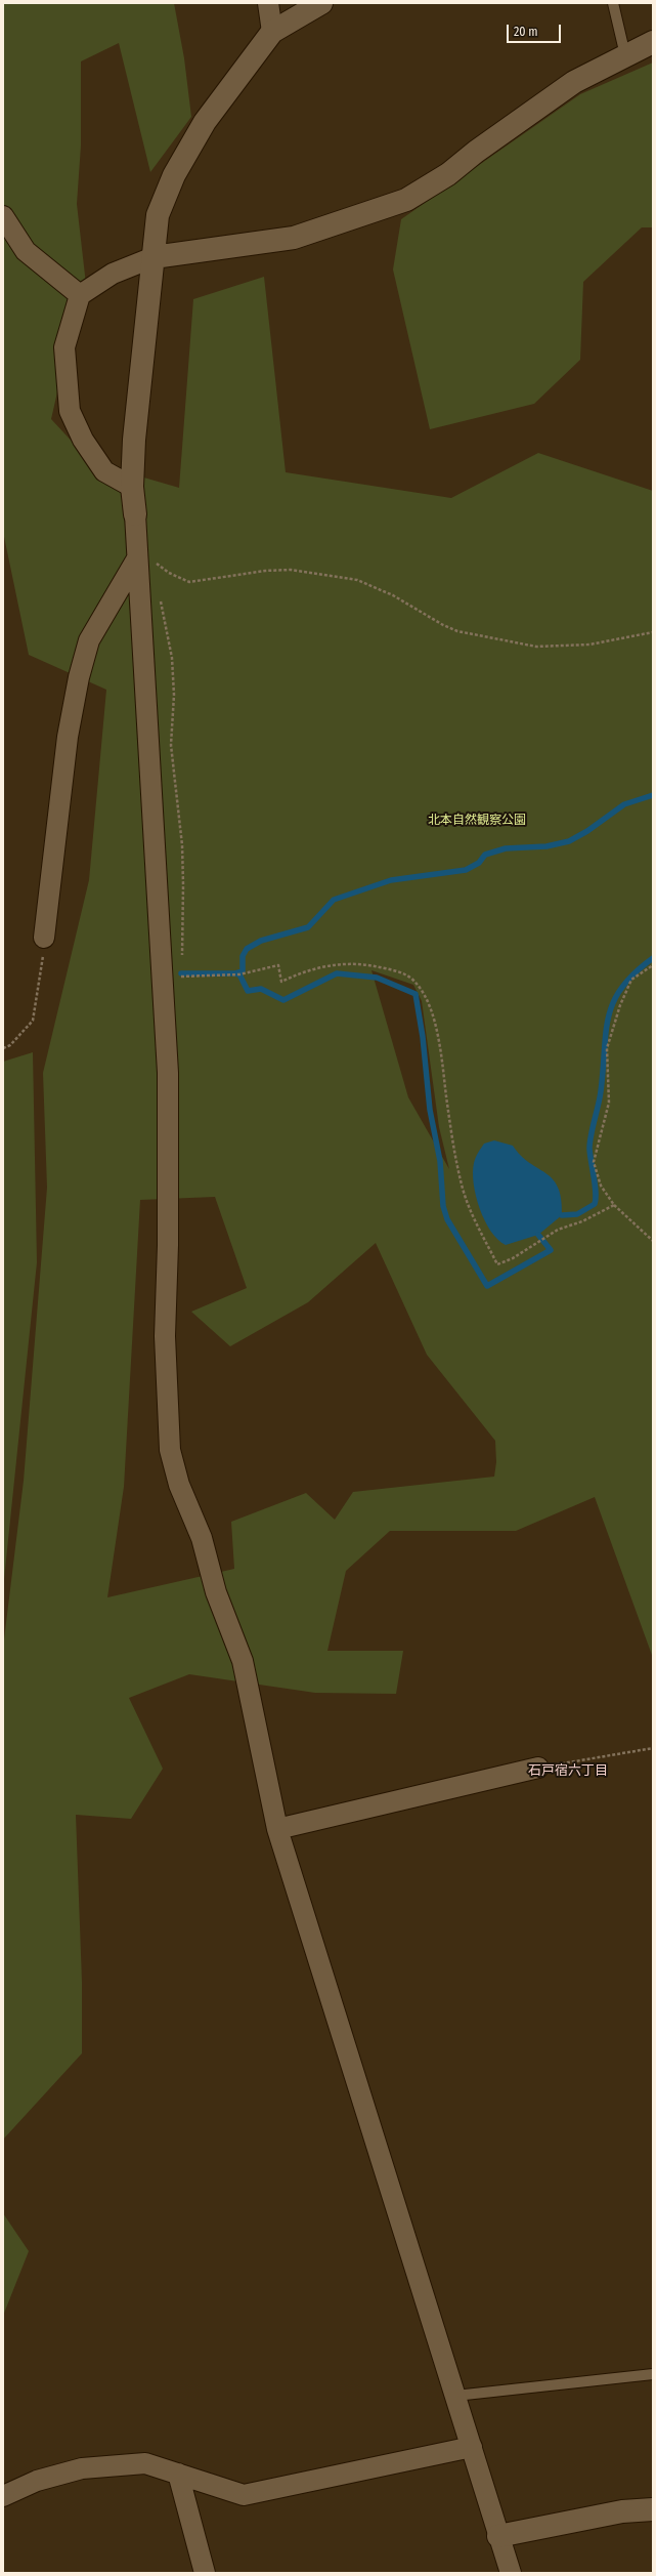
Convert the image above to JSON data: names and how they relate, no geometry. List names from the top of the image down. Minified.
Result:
{"districts":["石戸宿六丁目"],"parks":["北本自然観察公園"],"scale_bar":"20 m"}
